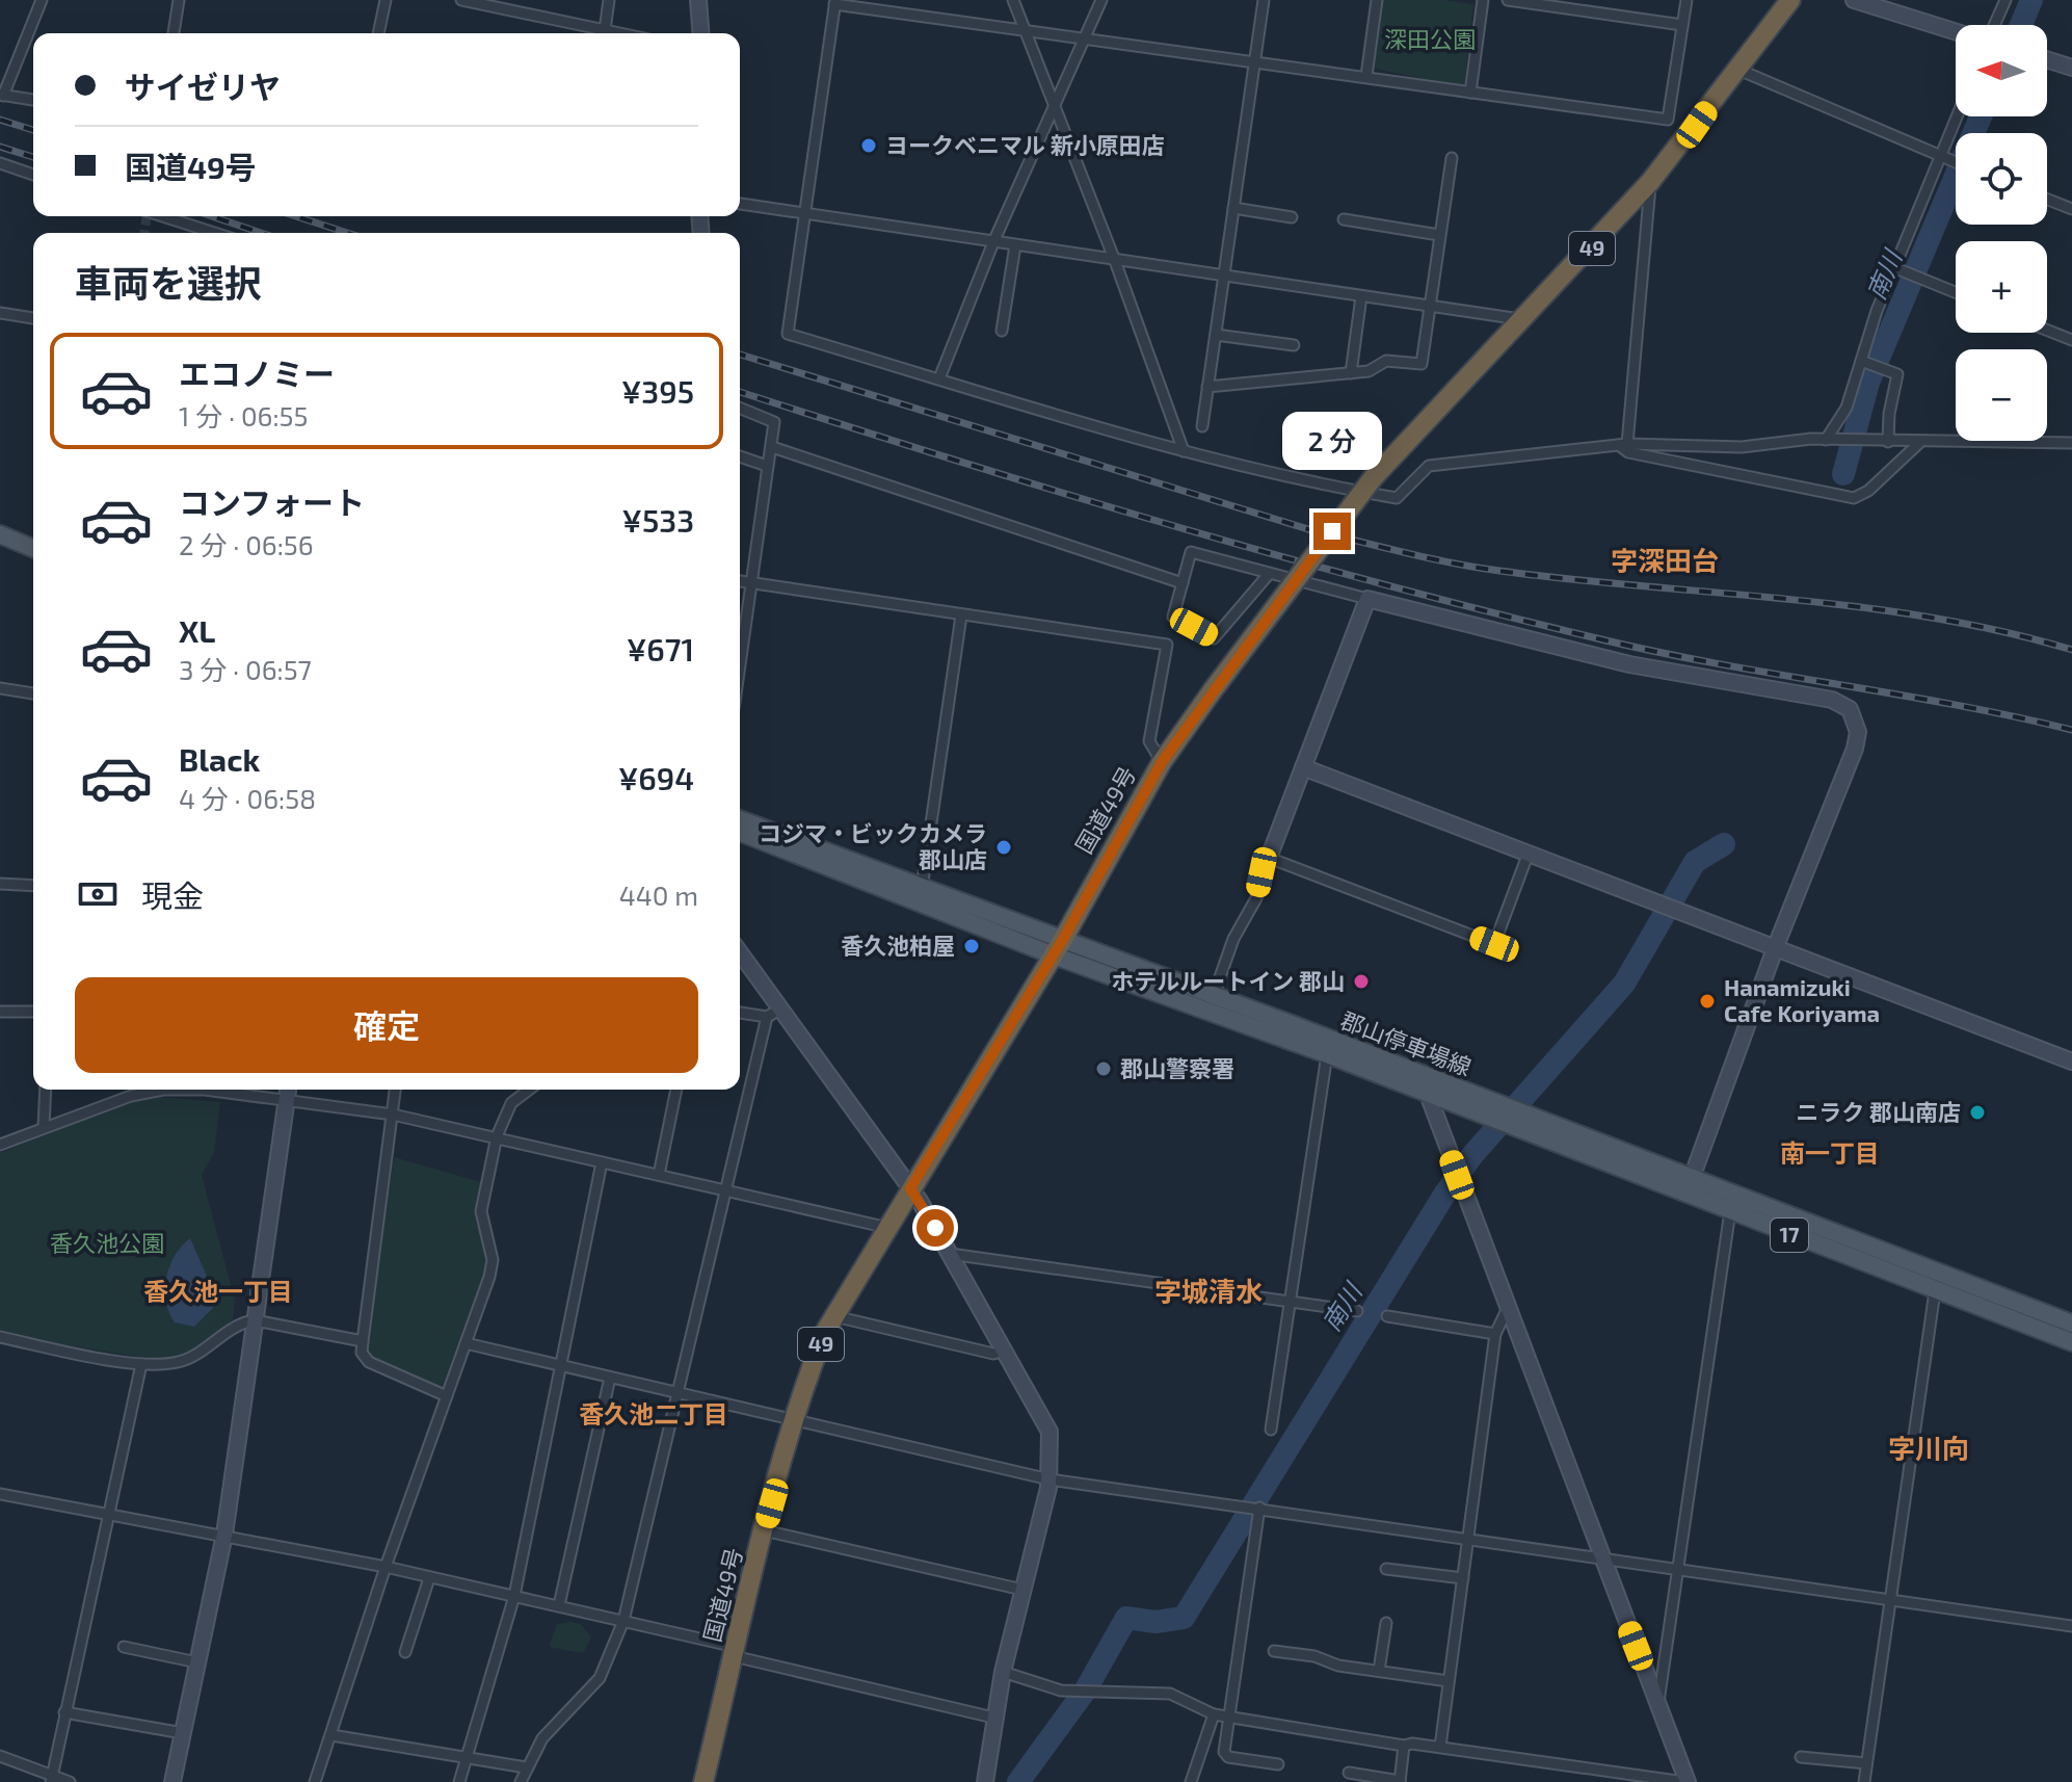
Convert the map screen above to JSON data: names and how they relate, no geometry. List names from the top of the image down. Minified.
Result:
{"streets":{"highway":["49","国道49号"],"main road":["郡山停車場線","17"]},"crossings":[["国道49号","郡山停車場線"],["郡山停車場線","17"]],"districts":["字深田台","南一丁目","香久池一丁目","字城清水","香久池二丁目","字川向"],"water":["南川"],"parks":["深田公園","香久池公園"],"places":["ヨークベニマル 新小原田店","コジマ・ビックカメラ 郡山店","香久池柏屋","ホテルルートイン 郡山","Hanamizuki Cafe Koriyama","郡山警察署","ニラク 郡山南店"],"north":"left","page":{"map_buttons":["+","−"],"banner":["サイゼリヤ","国道49号"],"heading":"車両を選択","list":[{"name":"エコノミー","note":"1 分 · 06:55","value":"¥395"},{"name":"コンフォート","note":"2 分 · 06:56","value":"¥533"},{"name":"XL","note":"3 分 · 06:57","value":"¥671"},{"name":"Black","note":"4 分 · 06:58","value":"¥694"}],"bubble":"2 分","pay":["現金","440 m"],"buttons":"確定"}}
